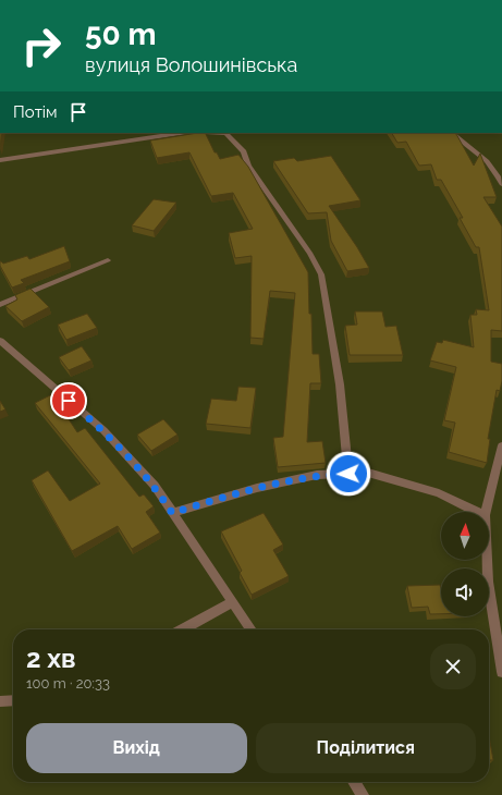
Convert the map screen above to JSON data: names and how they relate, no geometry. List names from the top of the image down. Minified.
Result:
{"north":"top","page":{"turn":["50 m","вулиця Волошинівська"],"then":"Потім","heading":["2 хв","100 m · 20:33"],"buttons":["Вихід","Поділитися"]}}
